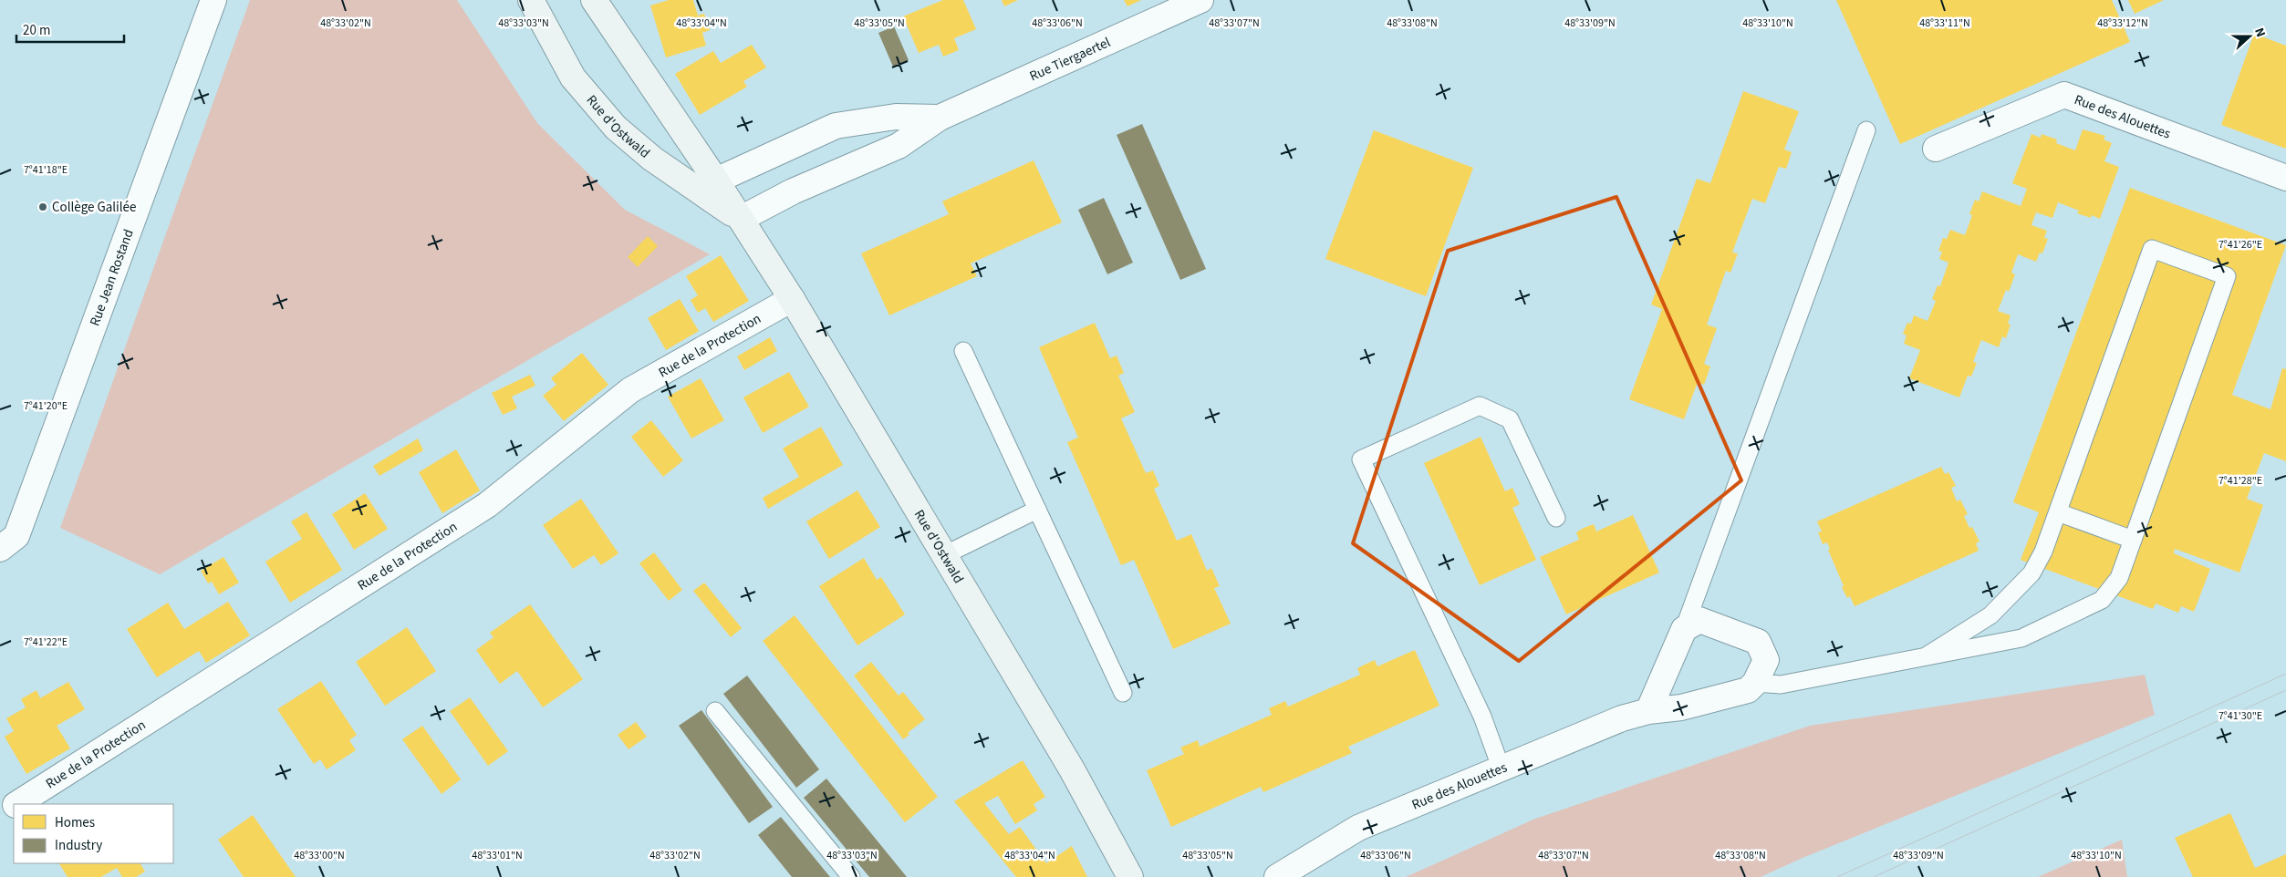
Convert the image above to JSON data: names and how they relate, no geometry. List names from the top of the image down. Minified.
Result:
{"streets":{"main road":["Rue d'Ostwald"],"street":["Rue Tiergaertel","Rue des Alouettes","Rue Jean Rostand","Rue de la Protection"]},"crossings":[["Rue Tiergaertel","Rue d'Ostwald"],["Rue d'Ostwald","Rue de la Protection"]],"places":["Collège Galilée"],"legend":["Homes","Industry"],"scale_bar":"20 m","north":"right","coordinates":["48°33'02\"N","48°33'03\"N","48°33'04\"N","48°33'07\"N","48°33'08\"N","48°33'09\"N","48°33'11\"N","48°33'05\"N","48°33'06\"N","48°33'10\"N","48°33'12\"N","7°41'18\"E","7°41'26\"E","7°41'20\"E","7°41'28\"E","7°41'22\"E","7°41'30\"E","48°33'00\"N","48°33'01\"N"]}
